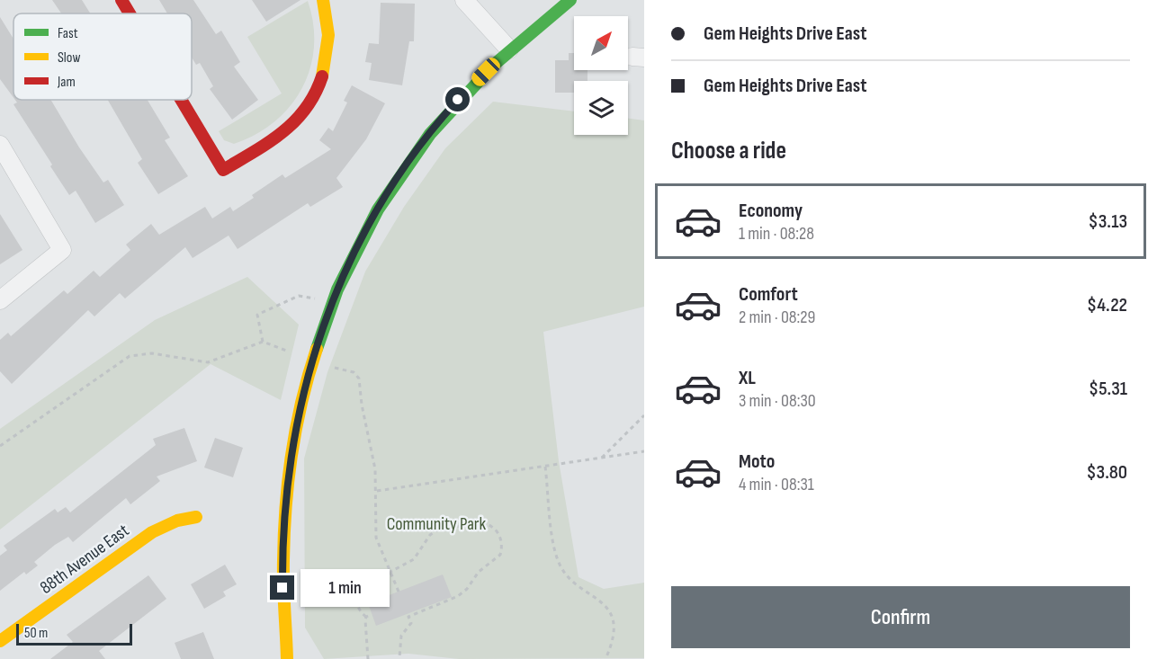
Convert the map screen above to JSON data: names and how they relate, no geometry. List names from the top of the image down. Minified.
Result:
{"streets":{"street":["88th Avenue East"]},"parks":["Community Park"],"legend":["Fast","Slow","Jam"],"scale_bar":"50 m","north":"top right","page":{"banner":["Gem Heights Drive East","Gem Heights Drive East"],"heading":"Choose a ride","list":[{"name":"Economy","note":"1 min · 08:28","value":"$3.13"},{"name":"Comfort","note":"2 min · 08:29","value":"$4.22"},{"name":"XL","note":"3 min · 08:30","value":"$5.31"},{"name":"Moto","note":"4 min · 08:31","value":"$3.80"}],"bubble":"1 min","buttons":"Confirm","scale":"50 m"}}
